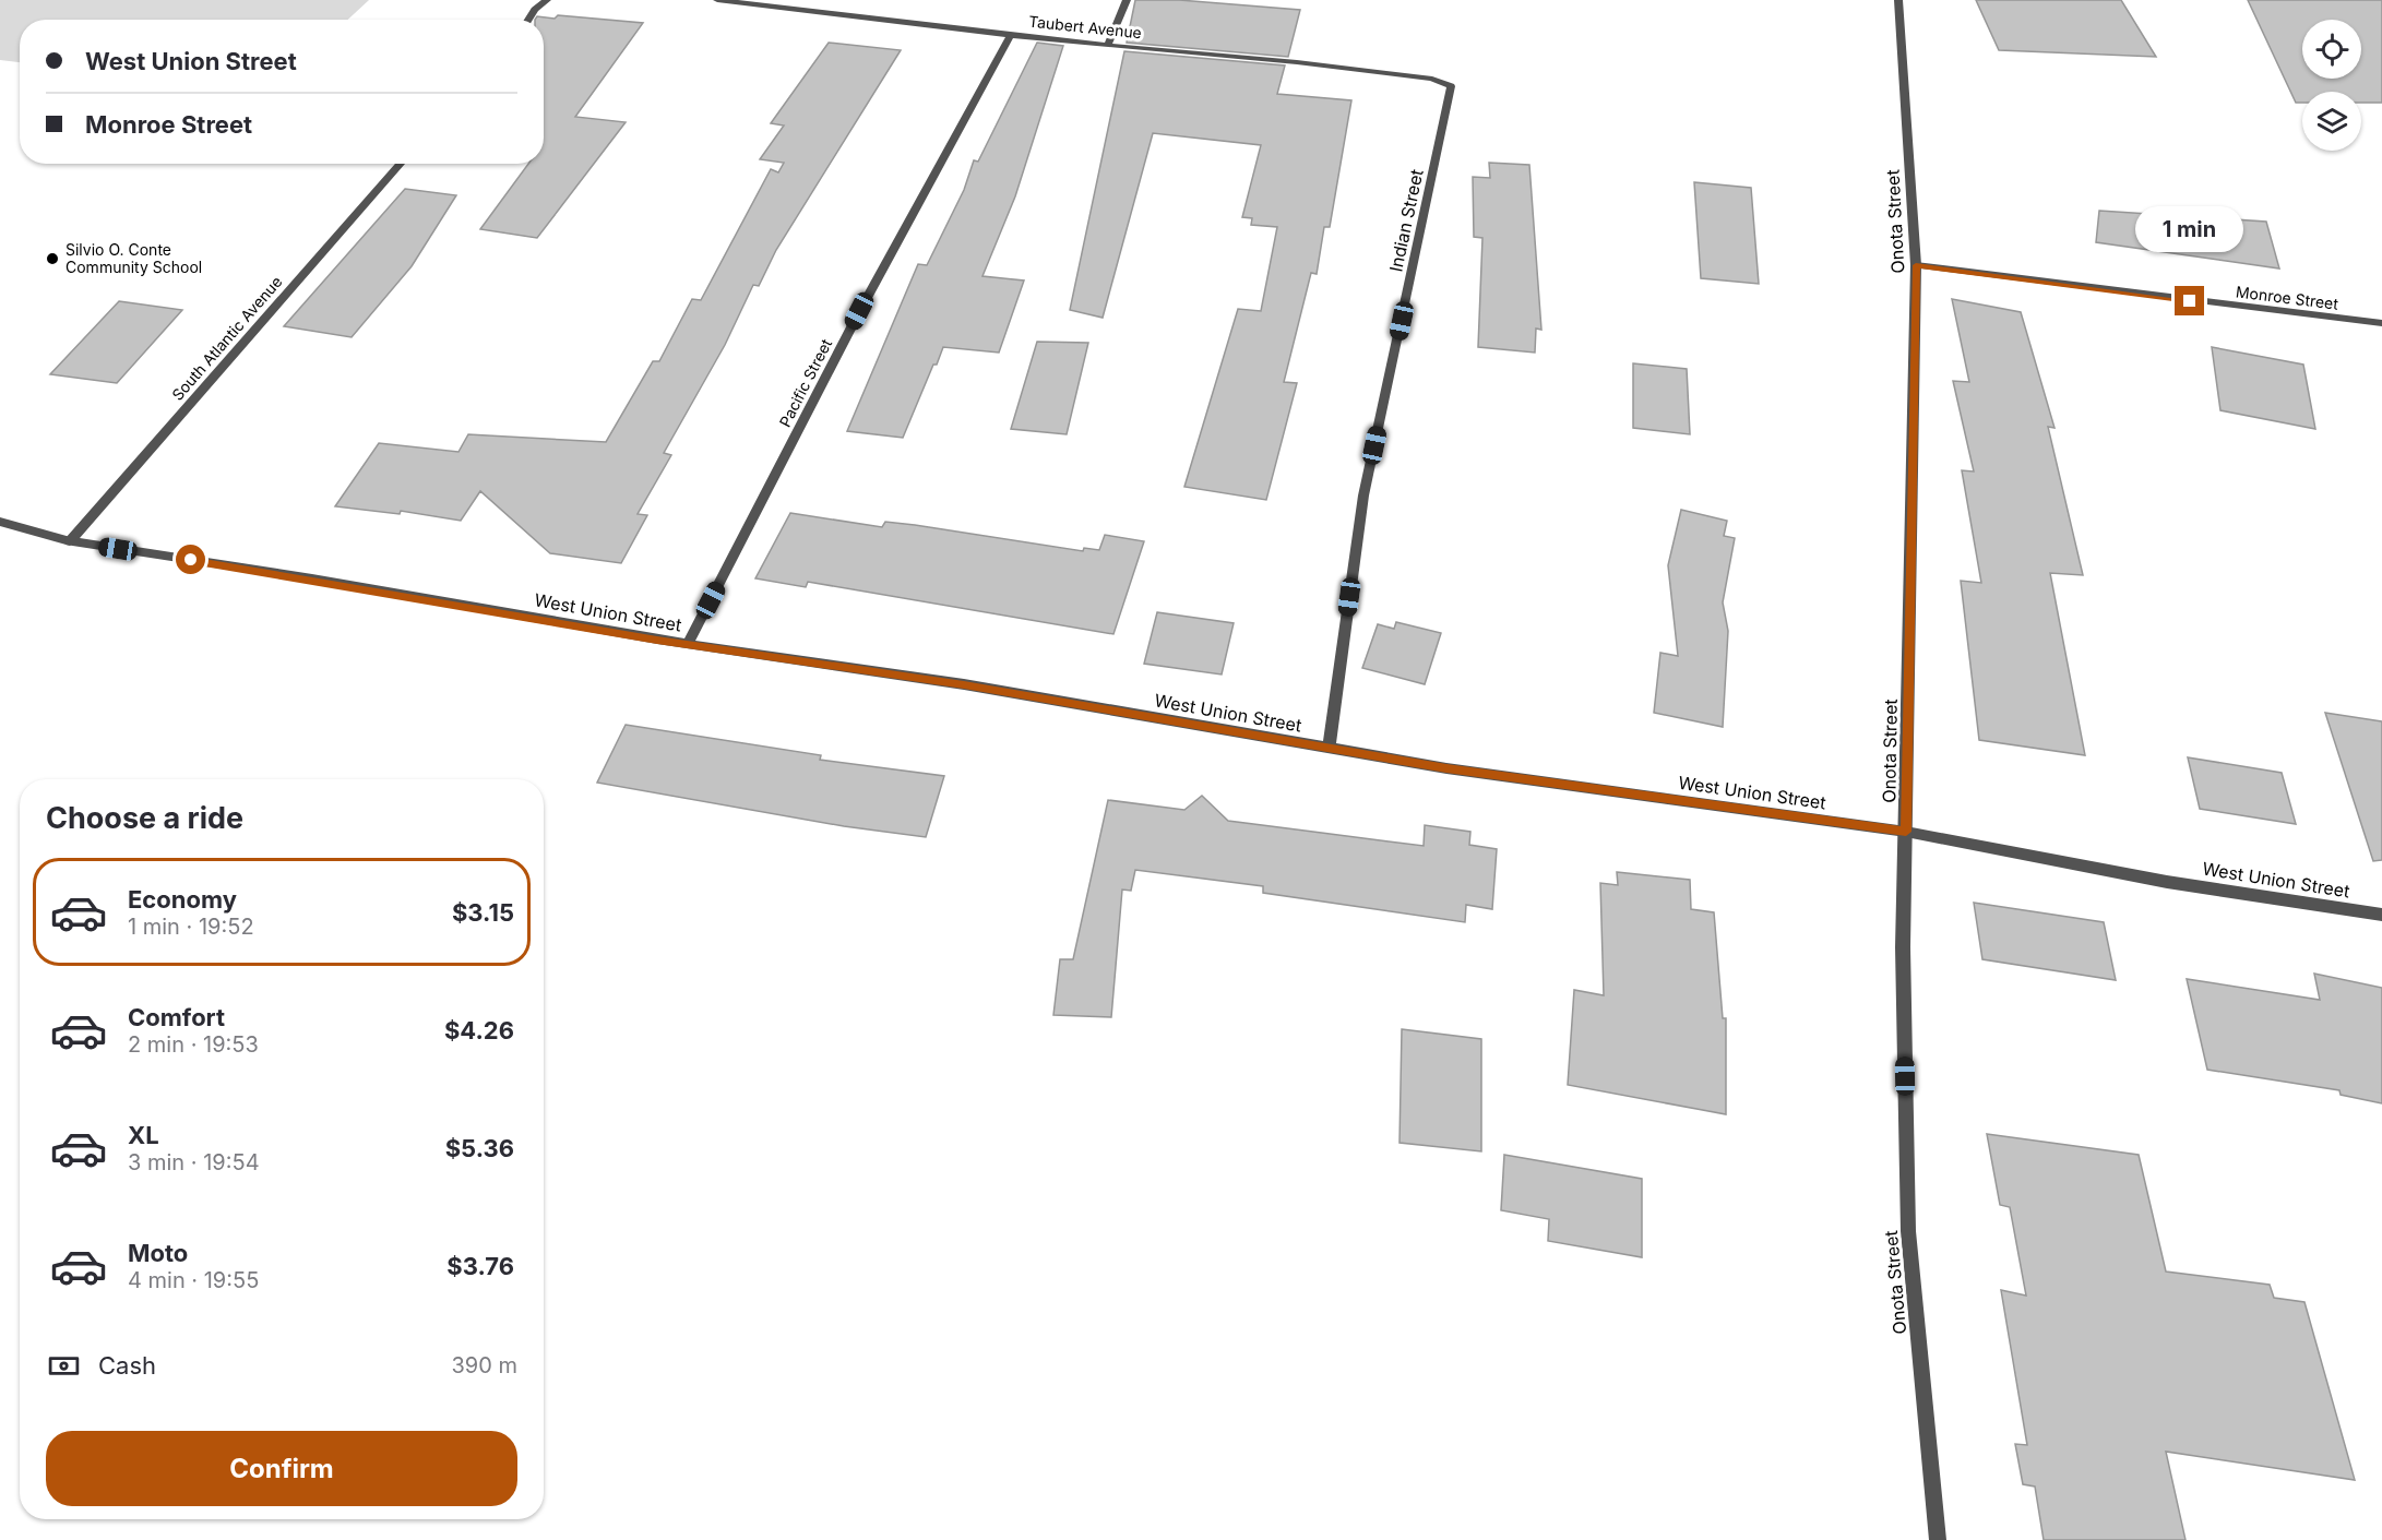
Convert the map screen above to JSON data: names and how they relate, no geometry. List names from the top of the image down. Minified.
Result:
{"streets":{"street":["Taubert Avenue","Indian Street","Onota Street","Monroe Street","South Atlantic Avenue","Pacific Street","West Union Street"]},"crossings":[["Taubert Avenue","Indian Street"],["Taubert Avenue","Pacific Street"],["Indian Street","West Union Street"],["Onota Street","Monroe Street"],["Onota Street","West Union Street"],["South Atlantic Avenue","West Union Street"],["Pacific Street","West Union Street"]],"places":["Silvio O. Conte Community School"],"page":{"banner":["West Union Street","Monroe Street"],"bubble":"1 min","heading":"Choose a ride","list":[{"name":"Economy","note":"1 min · 19:52","value":"$3.15"},{"name":"Comfort","note":"2 min · 19:53","value":"$4.26"},{"name":"XL","note":"3 min · 19:54","value":"$5.36"},{"name":"Moto","note":"4 min · 19:55","value":"$3.76"}],"pay":["Cash","390 m"],"buttons":"Confirm"}}
